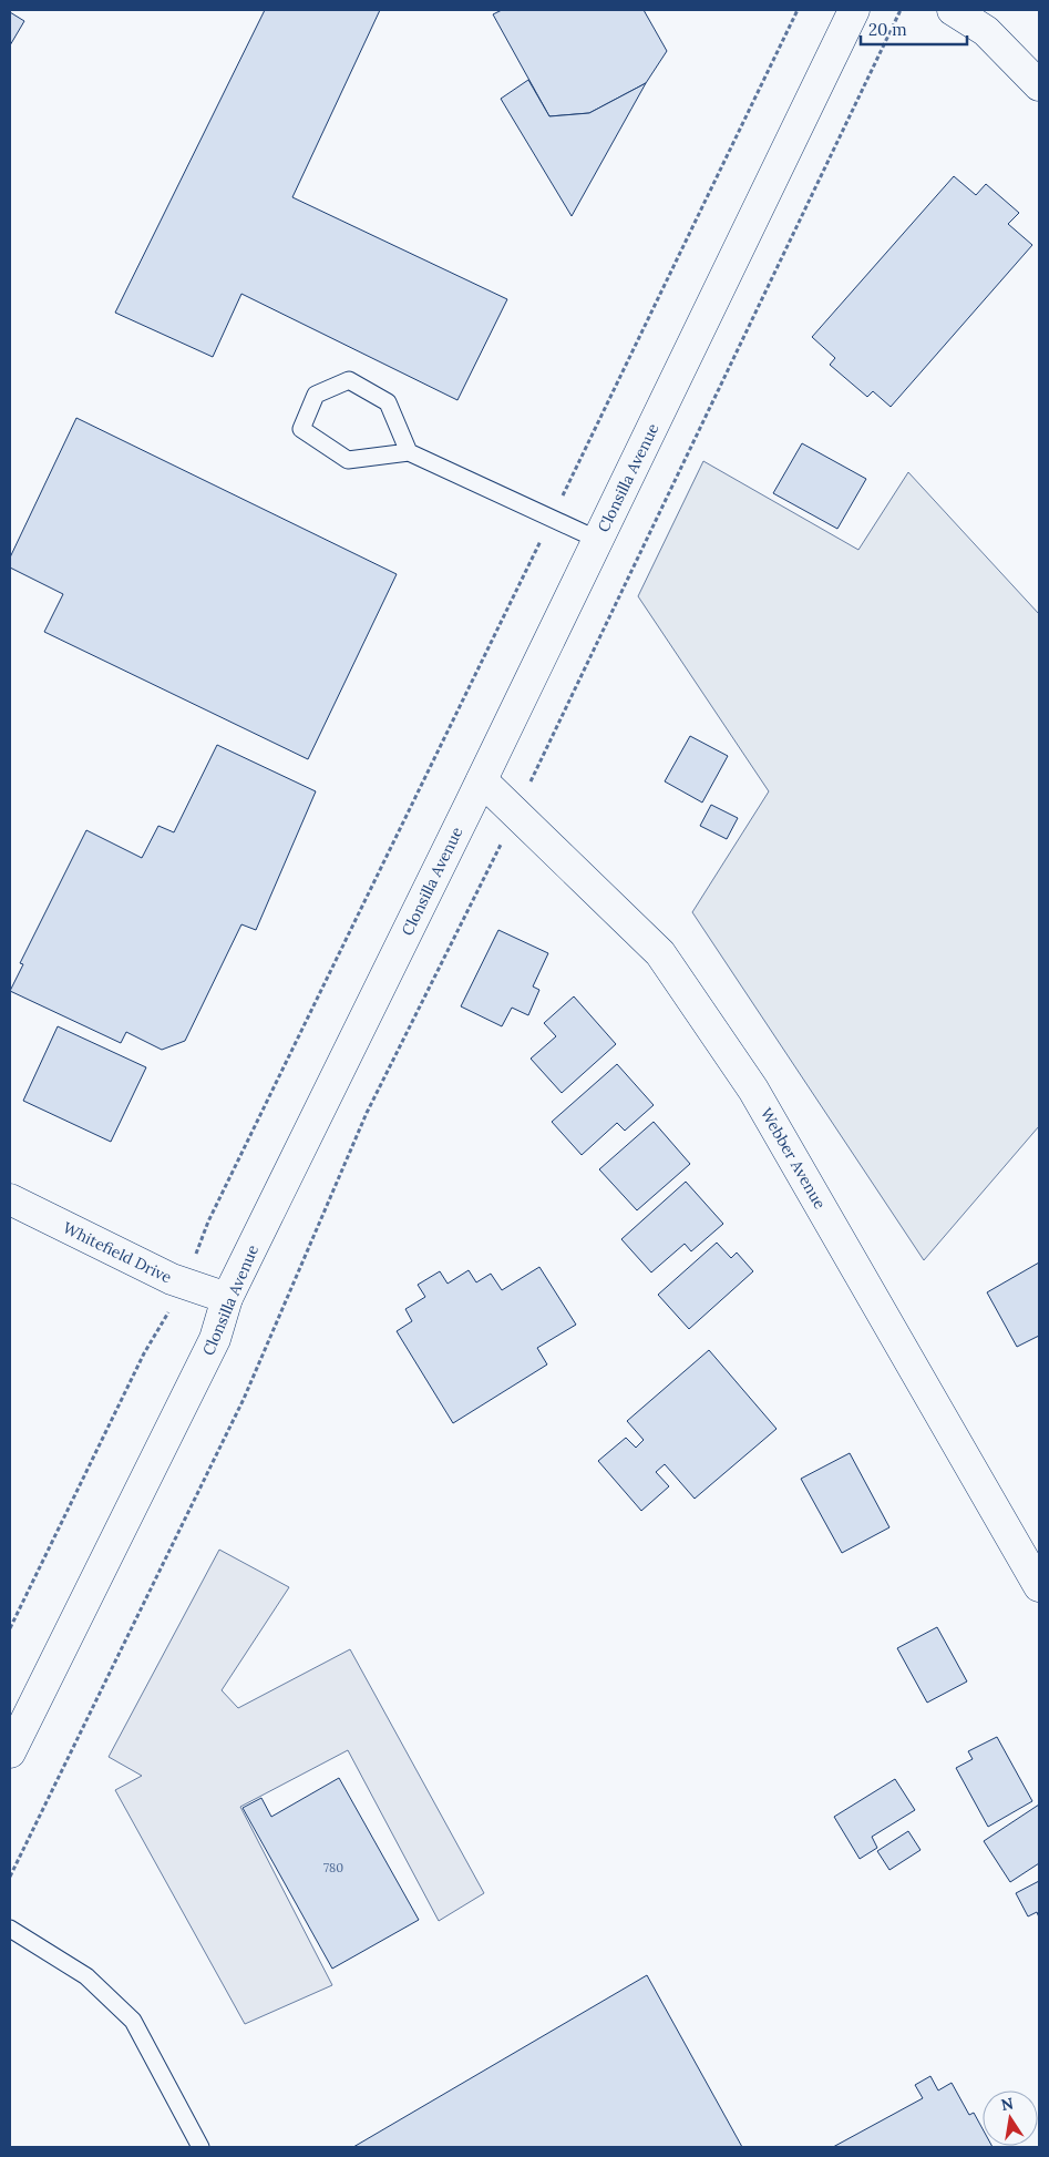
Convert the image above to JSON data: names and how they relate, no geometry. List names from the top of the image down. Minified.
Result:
{"streets":{"main road":["Clonsilla Avenue","Webber Avenue","Whitefield Drive"]},"crossings":[["Clonsilla Avenue","Webber Avenue"],["Clonsilla Avenue","Whitefield Drive"]],"house_numbers":["780"],"scale_bar":"20 m","north":"top"}
